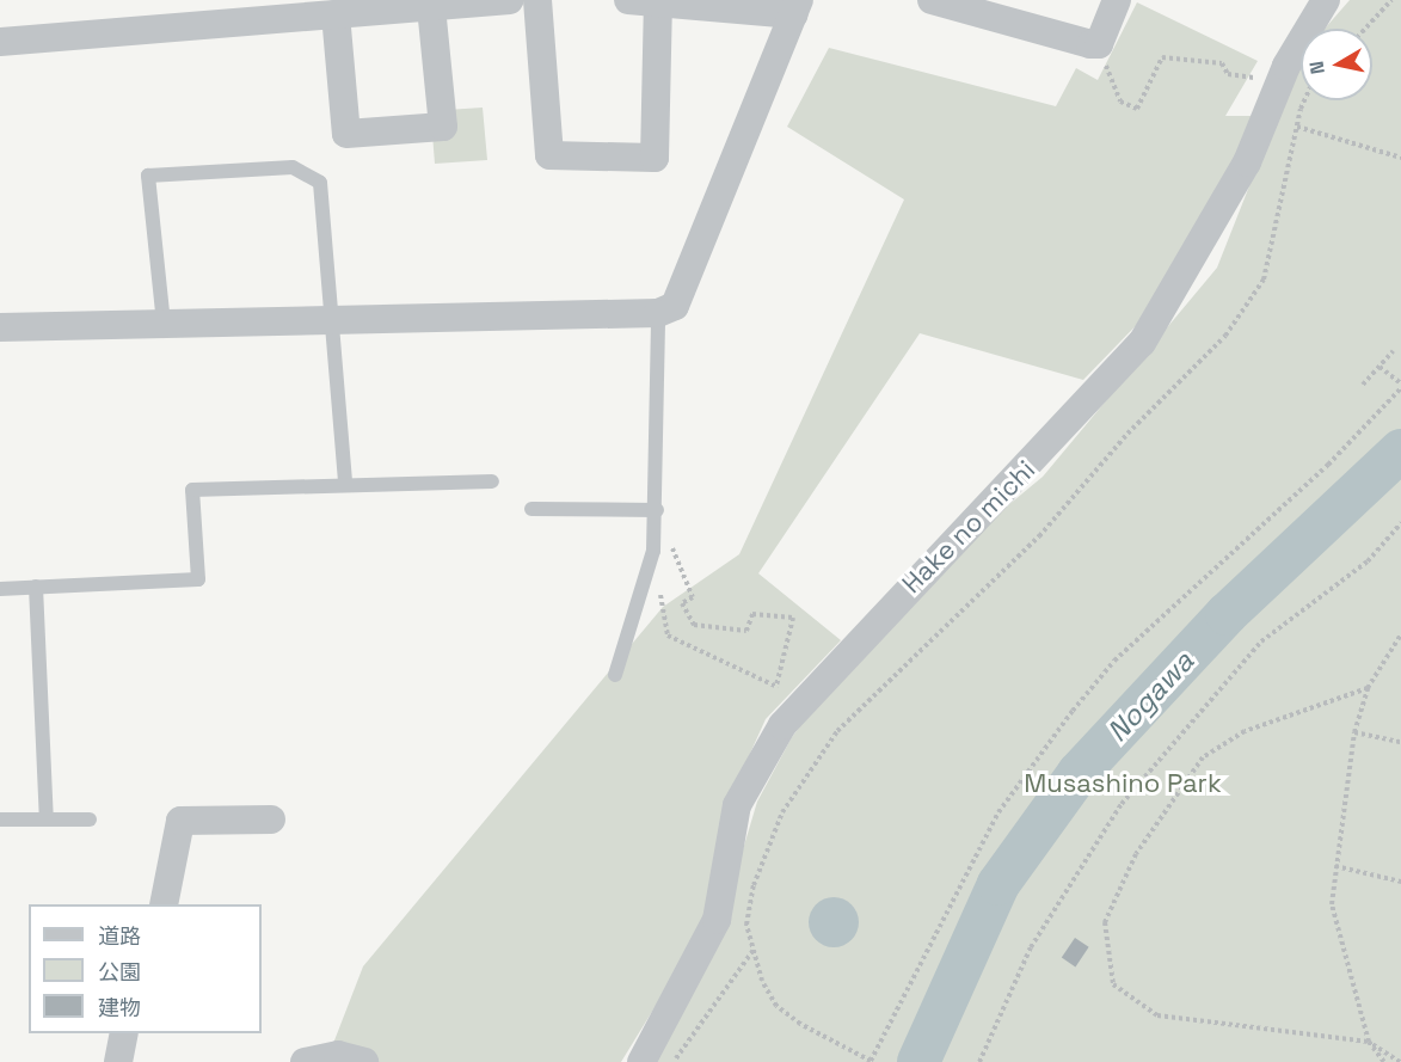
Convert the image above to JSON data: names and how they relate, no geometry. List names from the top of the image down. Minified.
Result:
{"streets":{"street":["Hake no michi"]},"water":["Nogawa"],"parks":["Musashino Park"],"legend":["道路","公園","建物"],"north":"left"}
